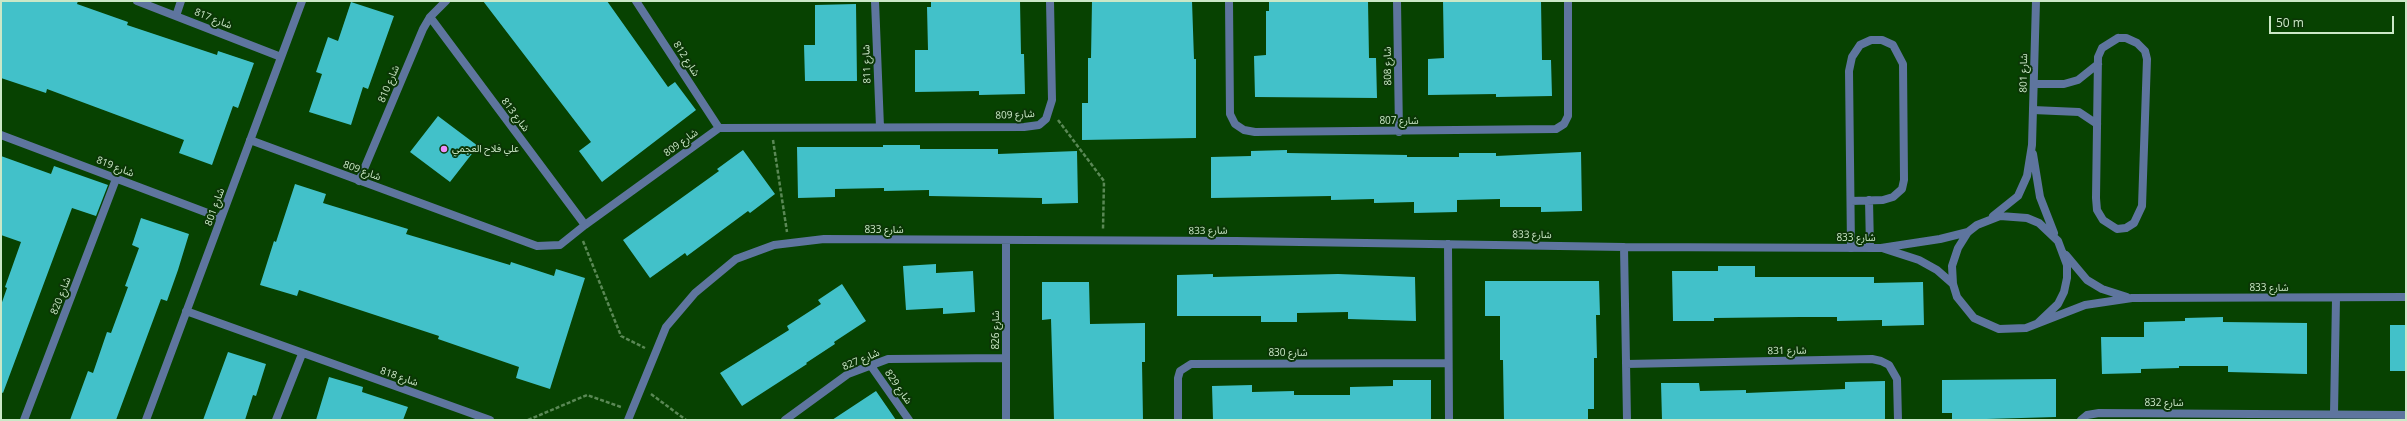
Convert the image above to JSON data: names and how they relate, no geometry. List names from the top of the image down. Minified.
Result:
{"streets":{"street":["شارع 817","شارع 812","شارع 811","شارع 808","شارع 801","شارع 810","شارع 813","شارع 809","شارع 807","شارع 819","شارع 833","شارع 820","شارع 826","شارع 831","شارع 830","شارع 827","شارع 818","شارع 829","شارع 832"]},"crossings":[["شارع 817","شارع 801"],["شارع 812","شارع 809"],["شارع 811","شارع 809"],["شارع 808","شارع 807"],["شارع 801","شارع 809"],["شارع 801","شارع 819"],["شارع 801","شارع 833"],["شارع 801","شارع 818"],["شارع 810","شارع 813"],["شارع 810","شارع 809"],["شارع 813","شارع 809"],["شارع 819","شارع 820"],["شارع 833","شارع 826"],["شارع 826","شارع 827"],["شارع 827","شارع 829"]],"places":["علي فلاح العجمي"],"scale_bar":"50 m"}
